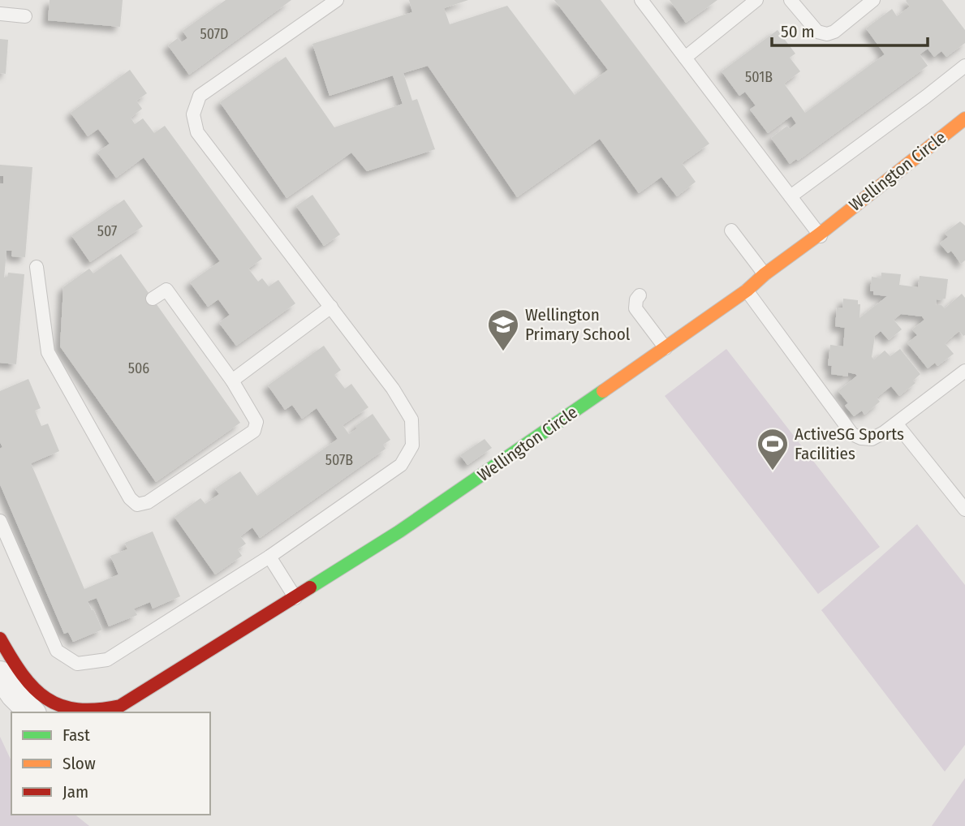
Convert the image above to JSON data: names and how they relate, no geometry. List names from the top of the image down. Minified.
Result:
{"streets":{"street":["Wellington Circle"]},"places":{"school or university":["Wellington Primary School"],"sports":["ActiveSG Sports Facilities"]},"house_numbers":["507D","501B","507","506","507B"],"legend":["Fast","Slow","Jam"],"scale_bar":"50 m"}
